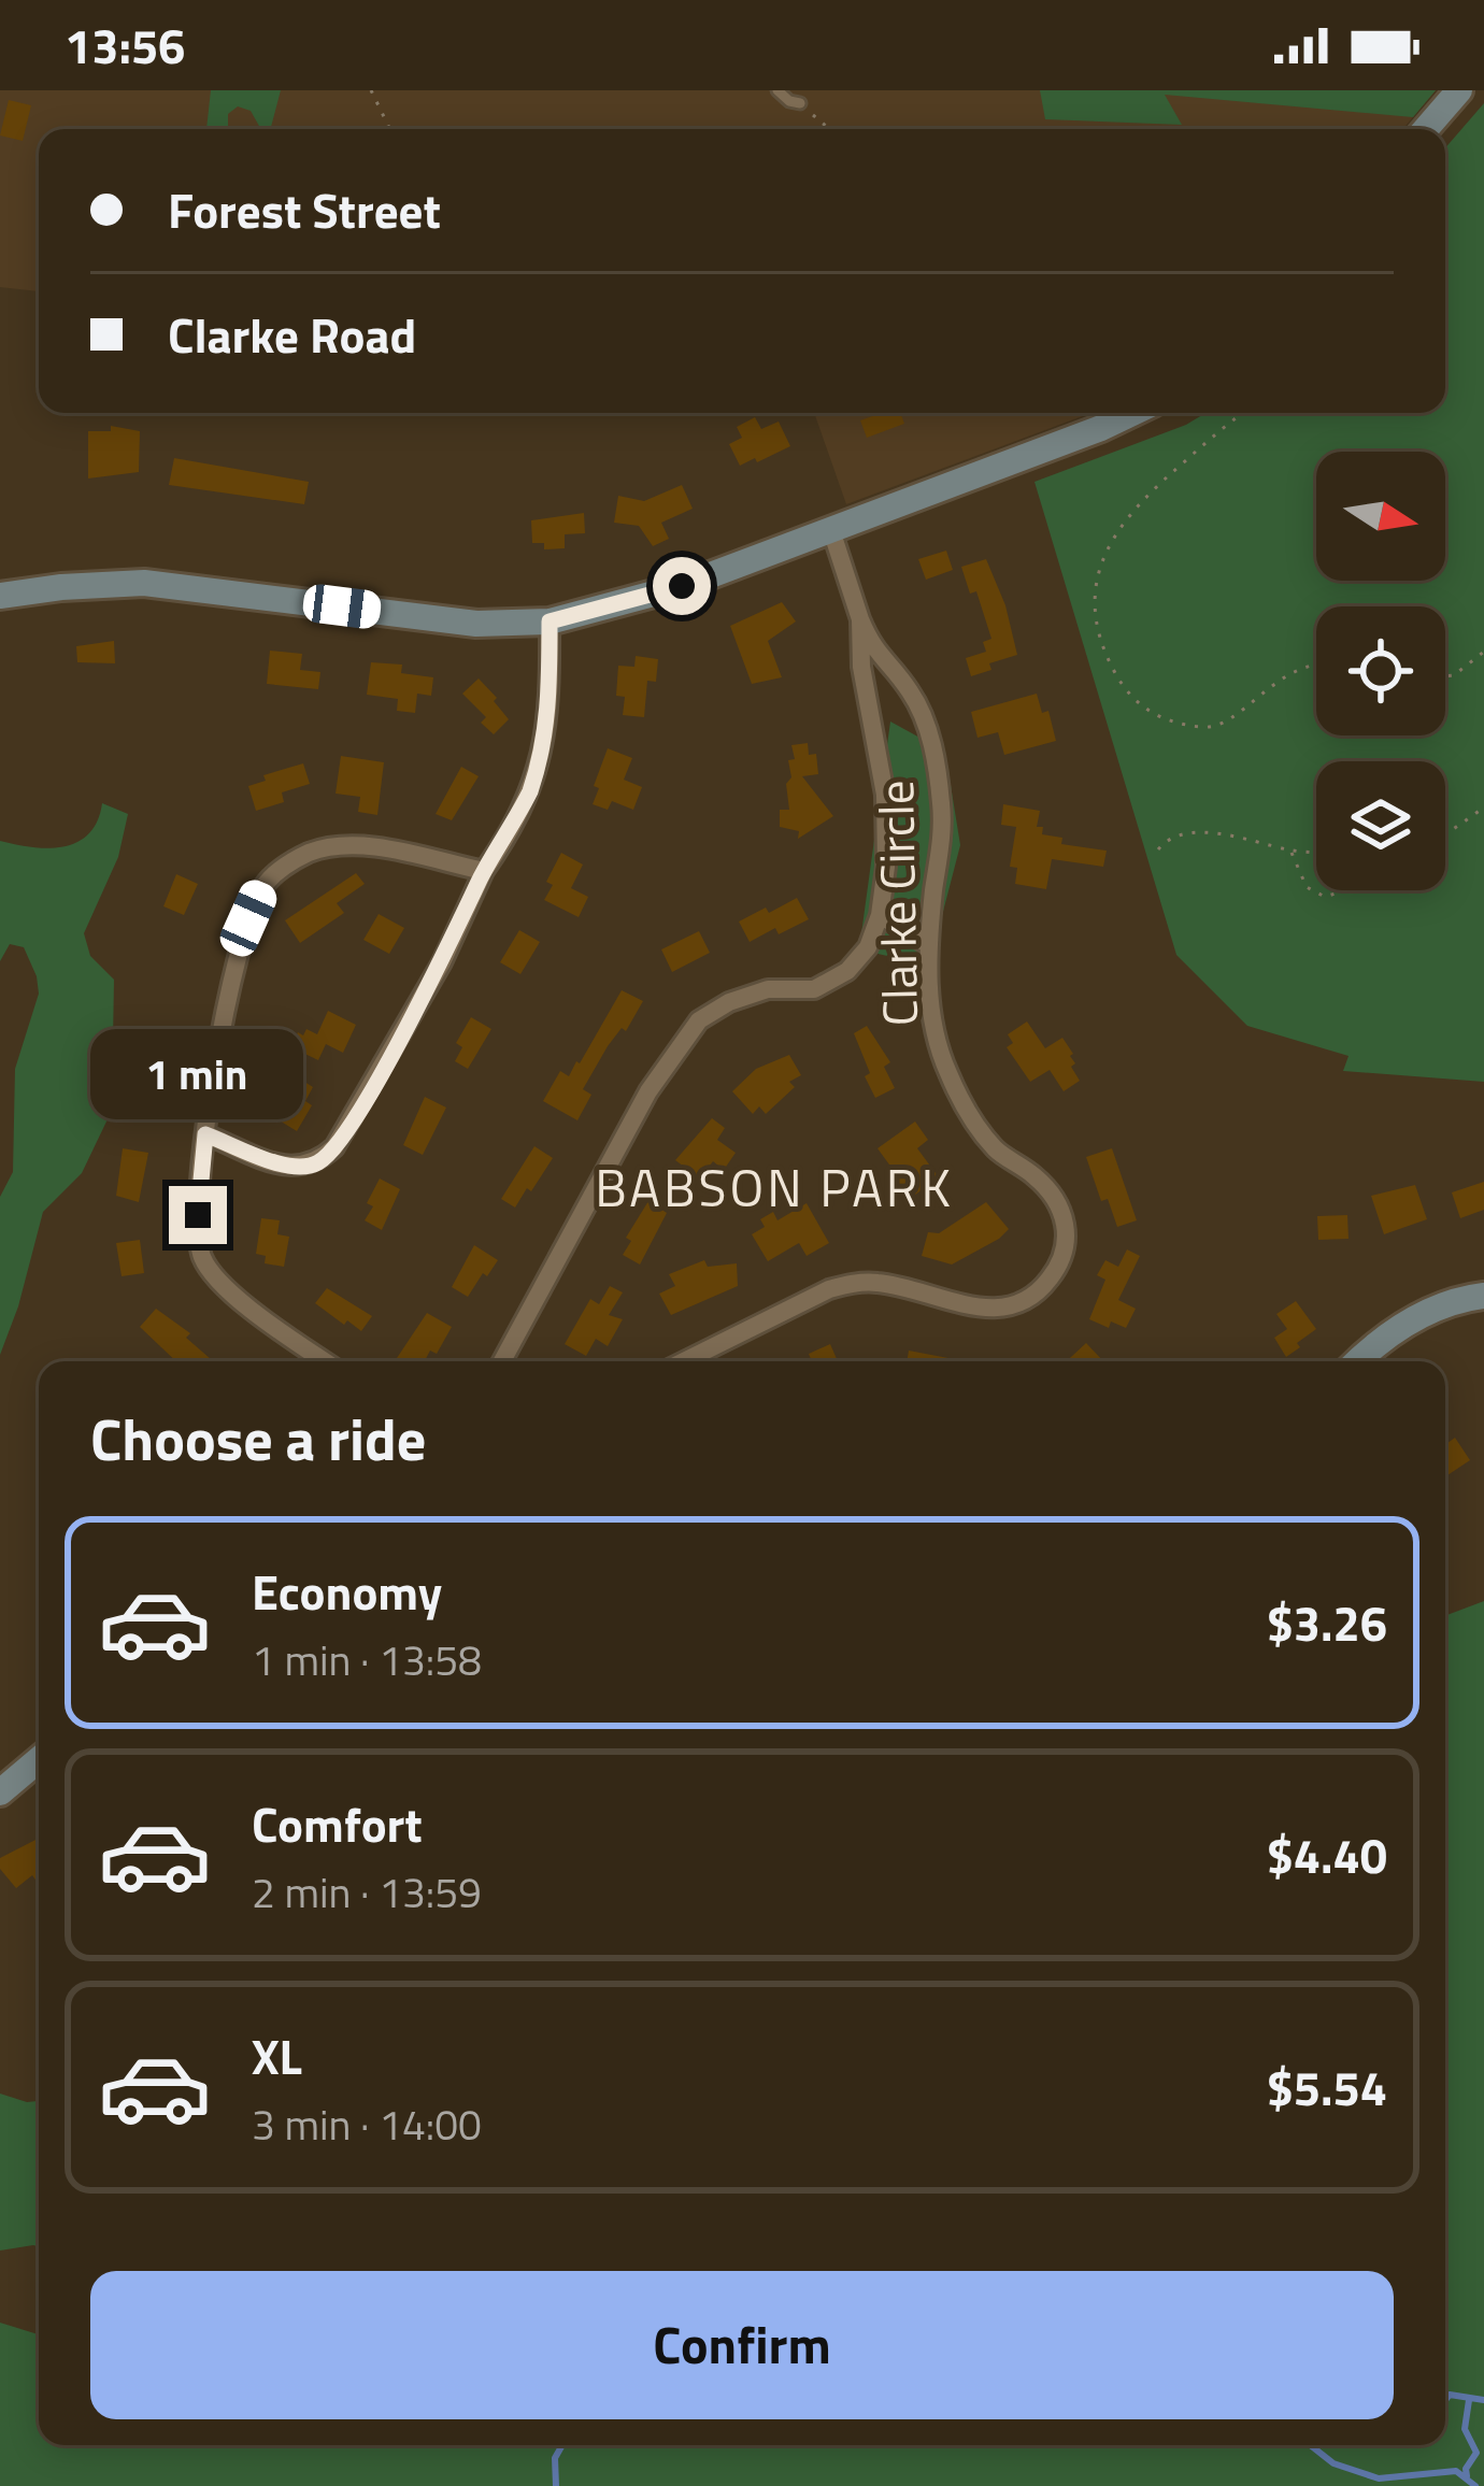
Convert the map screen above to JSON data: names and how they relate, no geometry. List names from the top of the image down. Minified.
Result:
{"streets":{"street":["Clarke Circle"]},"districts":["BABSON PARK"],"north":"right","page":{"status":"13:56","banner":["Forest Street","Clarke Road"],"bubble":"1 min","heading":"Choose a ride","list":[{"name":"Economy","note":"1 min · 13:58","value":"$3.26"},{"name":"Comfort","note":"2 min · 13:59","value":"$4.40"},{"name":"XL","note":"3 min · 14:00","value":"$5.54"}],"buttons":"Confirm"}}
